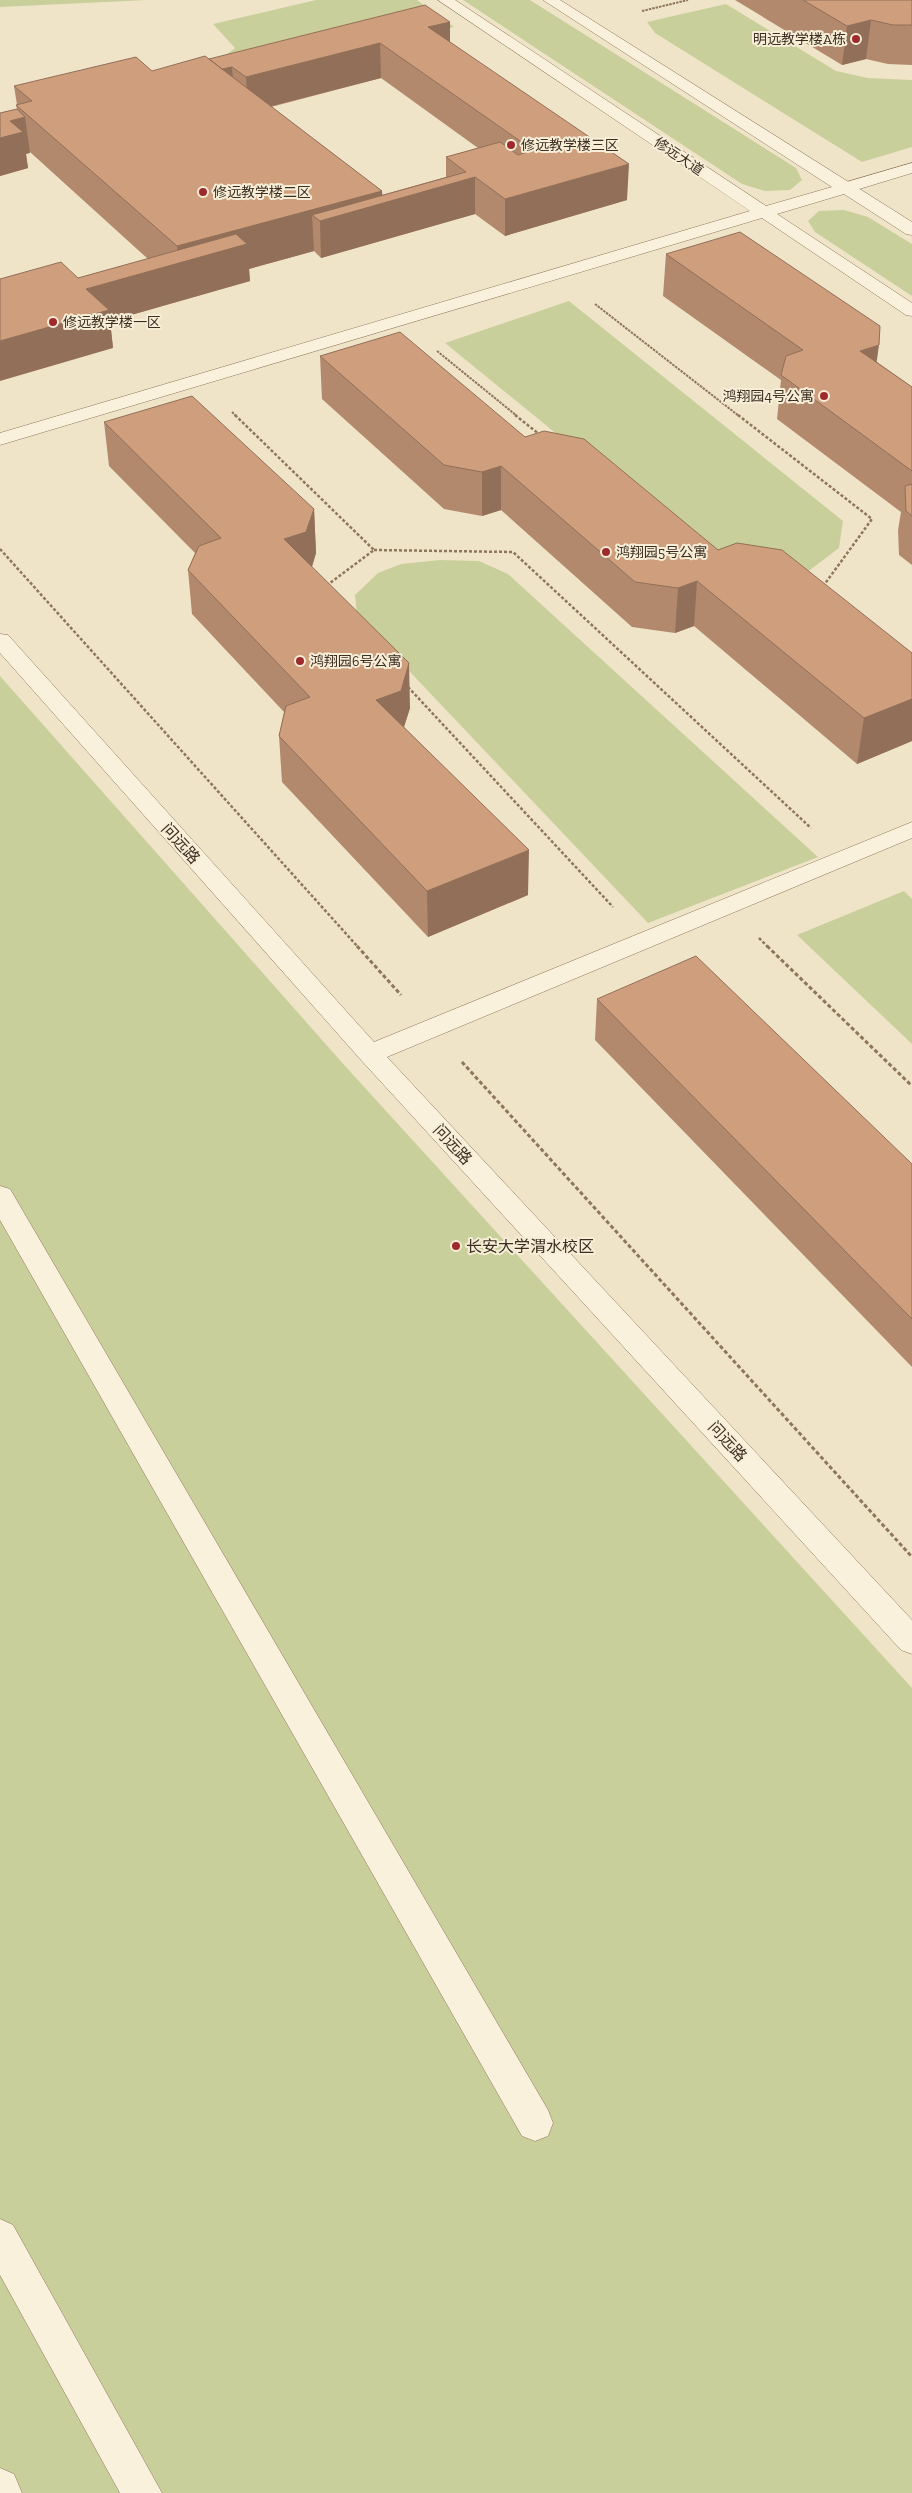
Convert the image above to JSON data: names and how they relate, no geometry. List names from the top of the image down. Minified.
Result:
{"streets":{"street":["修远大道","问远路"]},"places":["明远教学楼A栋","修远教学楼三区","修远教学楼二区","修远教学楼一区","鸿翔园4号公寓","鸿翔园5号公寓","鸿翔园6号公寓","长安大学渭水校区"]}
